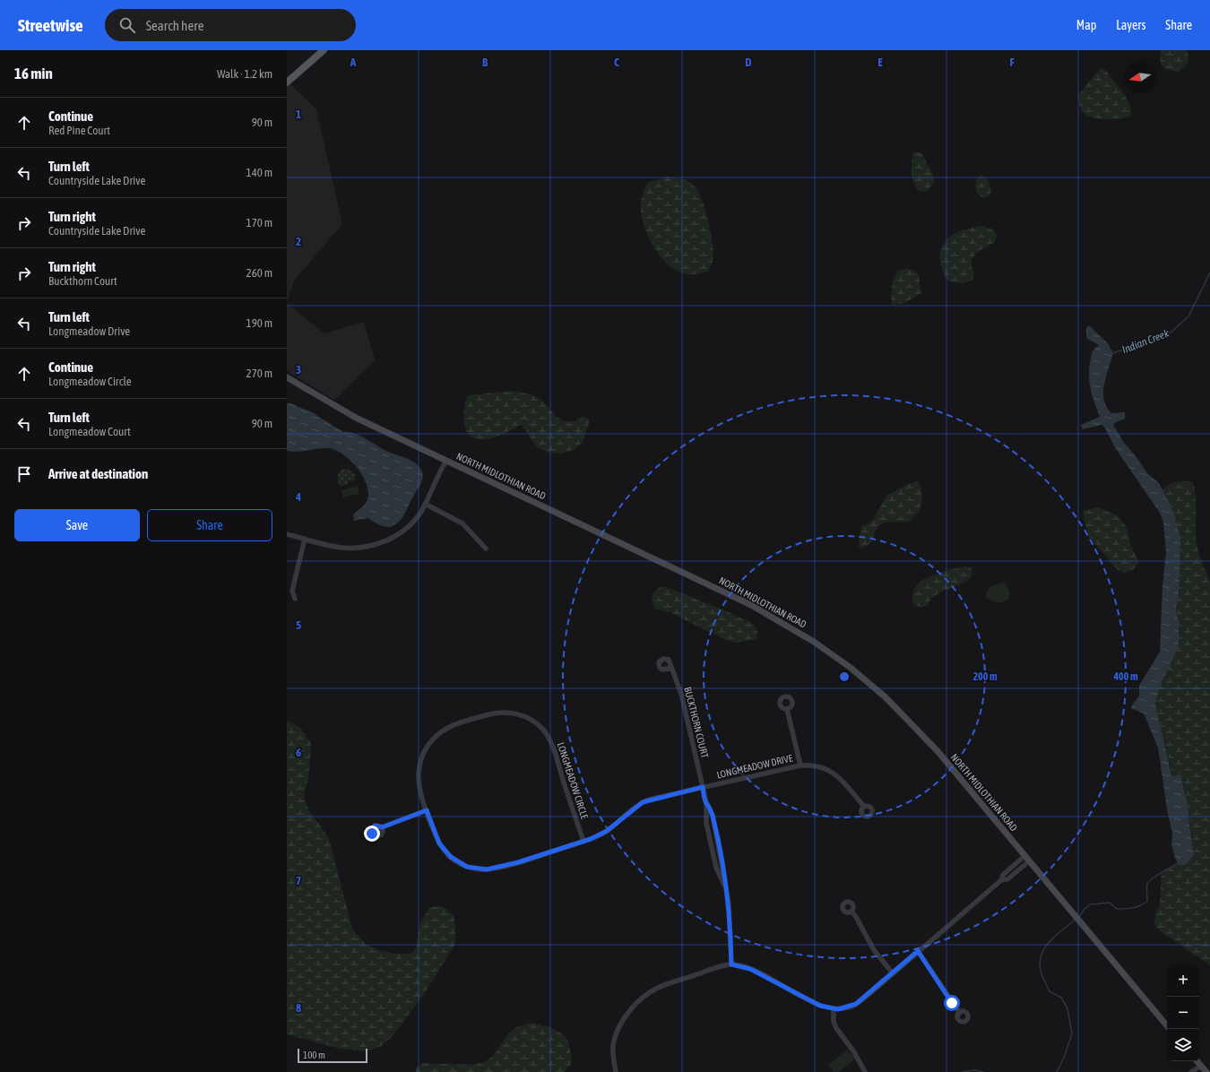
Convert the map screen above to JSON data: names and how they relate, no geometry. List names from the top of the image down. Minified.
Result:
{"streets":{"main road":["NORTH MIDLOTHIAN ROAD"],"street":["BUCKTHORN COURT","LONGMEADOW DRIVE","LONGMEADOW CIRCLE"]},"crossings":[["BUCKTHORN COURT","LONGMEADOW DRIVE"],["LONGMEADOW DRIVE","LONGMEADOW CIRCLE"]],"water":["Indian Creek"],"scale_bar":"100 m","north":"left","page":{"header":"Streetwise","search":"Search here","nav":["Map","Layers","Share"],"heading":["16 min","Walk · 1.2 km"],"list":[["Continue","Red Pine Court","90 m"],["Turn left","Countryside Lake Drive","140 m"],["Turn right","Countryside Lake Drive","170 m"],["Turn right","Buckthorn Court","260 m"],["Turn left","Longmeadow Drive","190 m"],["Continue","Longmeadow Circle","270 m"],["Turn left","Longmeadow Court","90 m"],"Arrive at destination"],"buttons":["Save","Share"],"map_buttons":["+","−"],"scale":"100 m"},"grid":{"columns":["A","B","C","D","E","F"],"rows":["1","2","3","4","5","6","7","8"]},"rings":["200 m","400 m"]}
